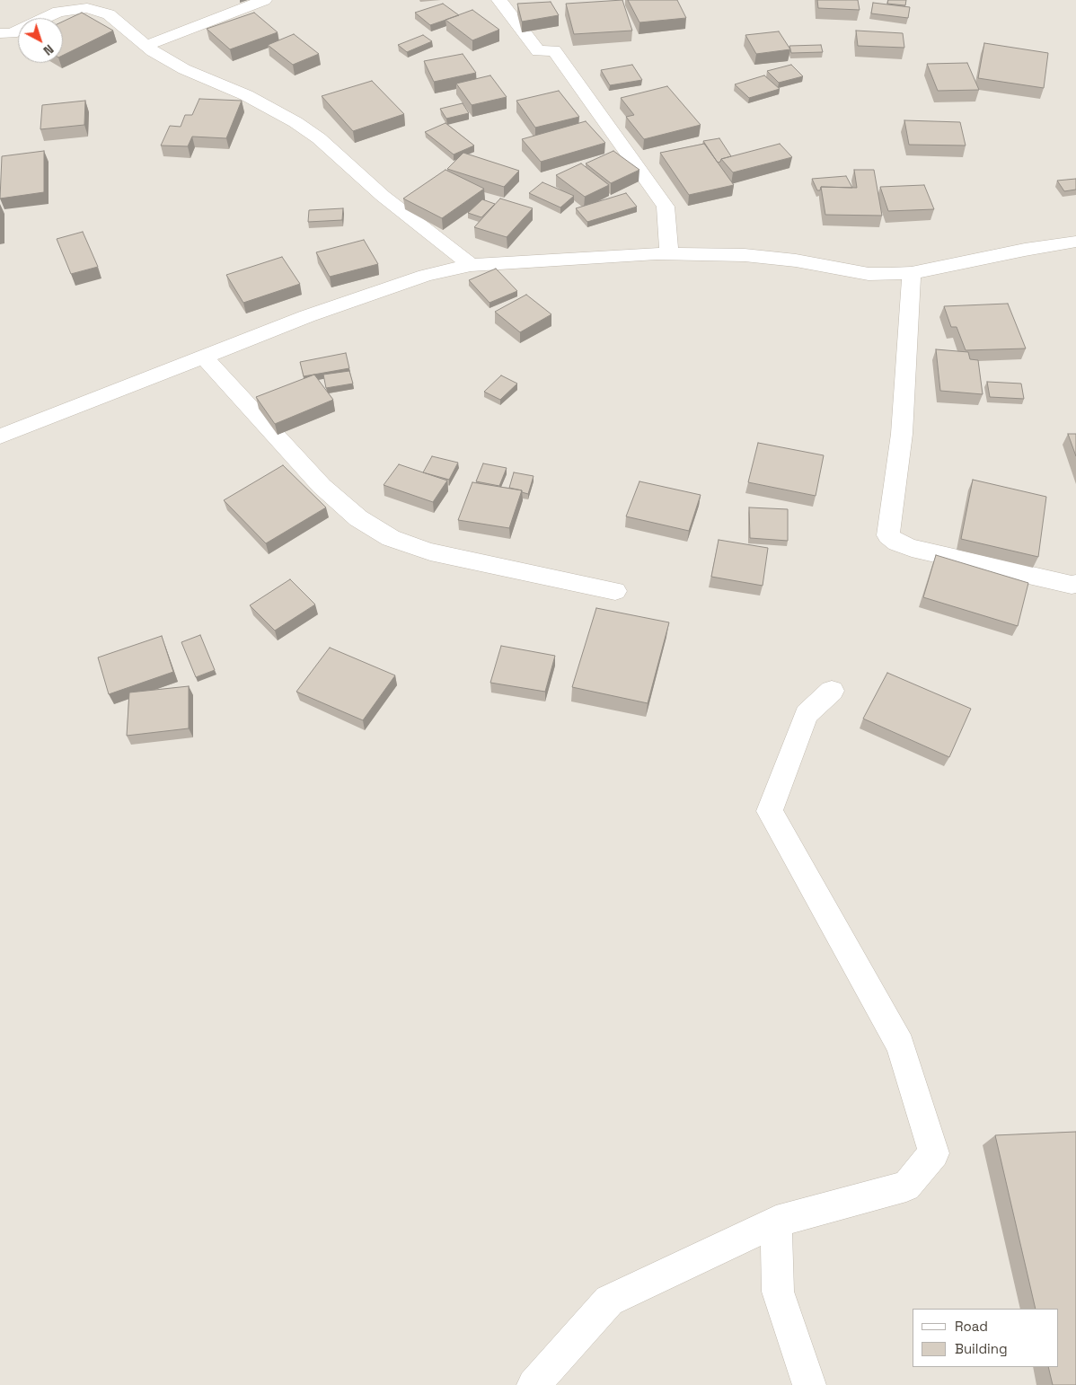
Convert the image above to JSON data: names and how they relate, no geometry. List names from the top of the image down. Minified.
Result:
{"legend":["Road","Building"],"north":"bottom right"}
